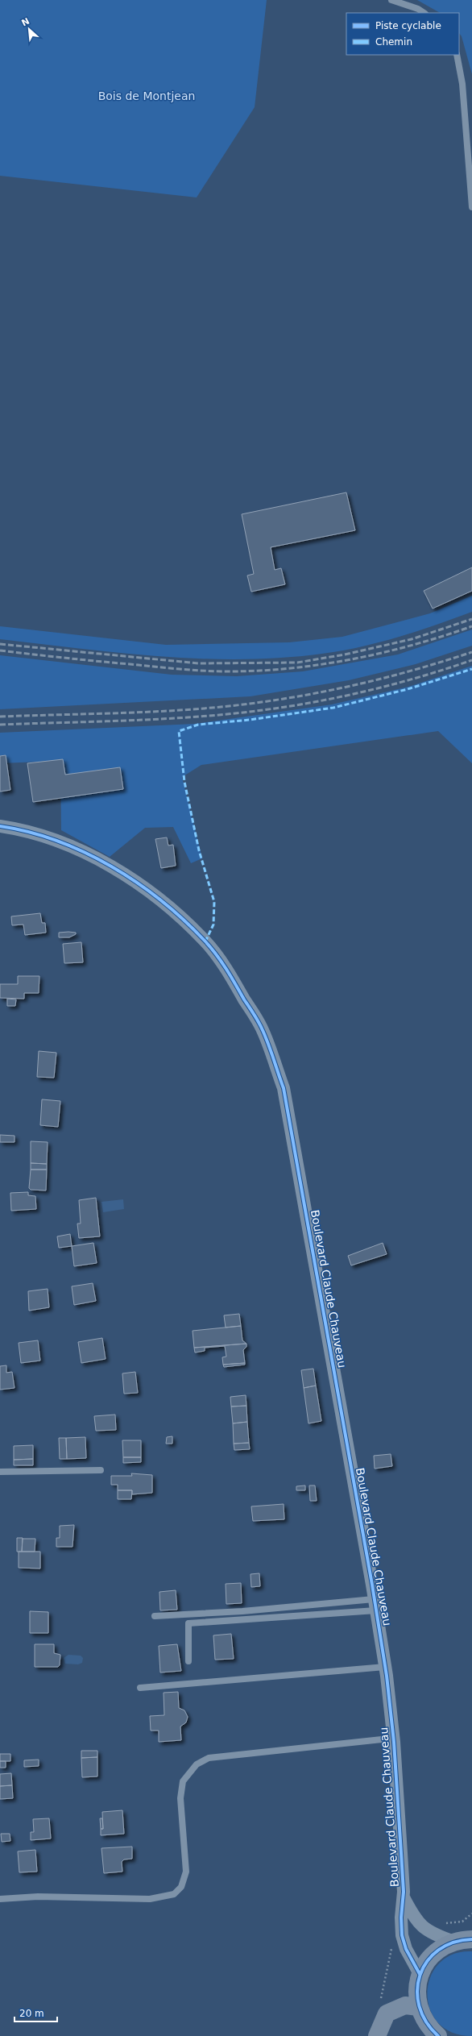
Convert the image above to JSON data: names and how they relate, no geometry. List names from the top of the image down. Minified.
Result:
{"streets":{"street":["Boulevard Claude Chauveau"]},"parks":["Bois de Montjean"],"legend":["Piste cyclable","Chemin"],"scale_bar":"20 m","north":"top left"}
